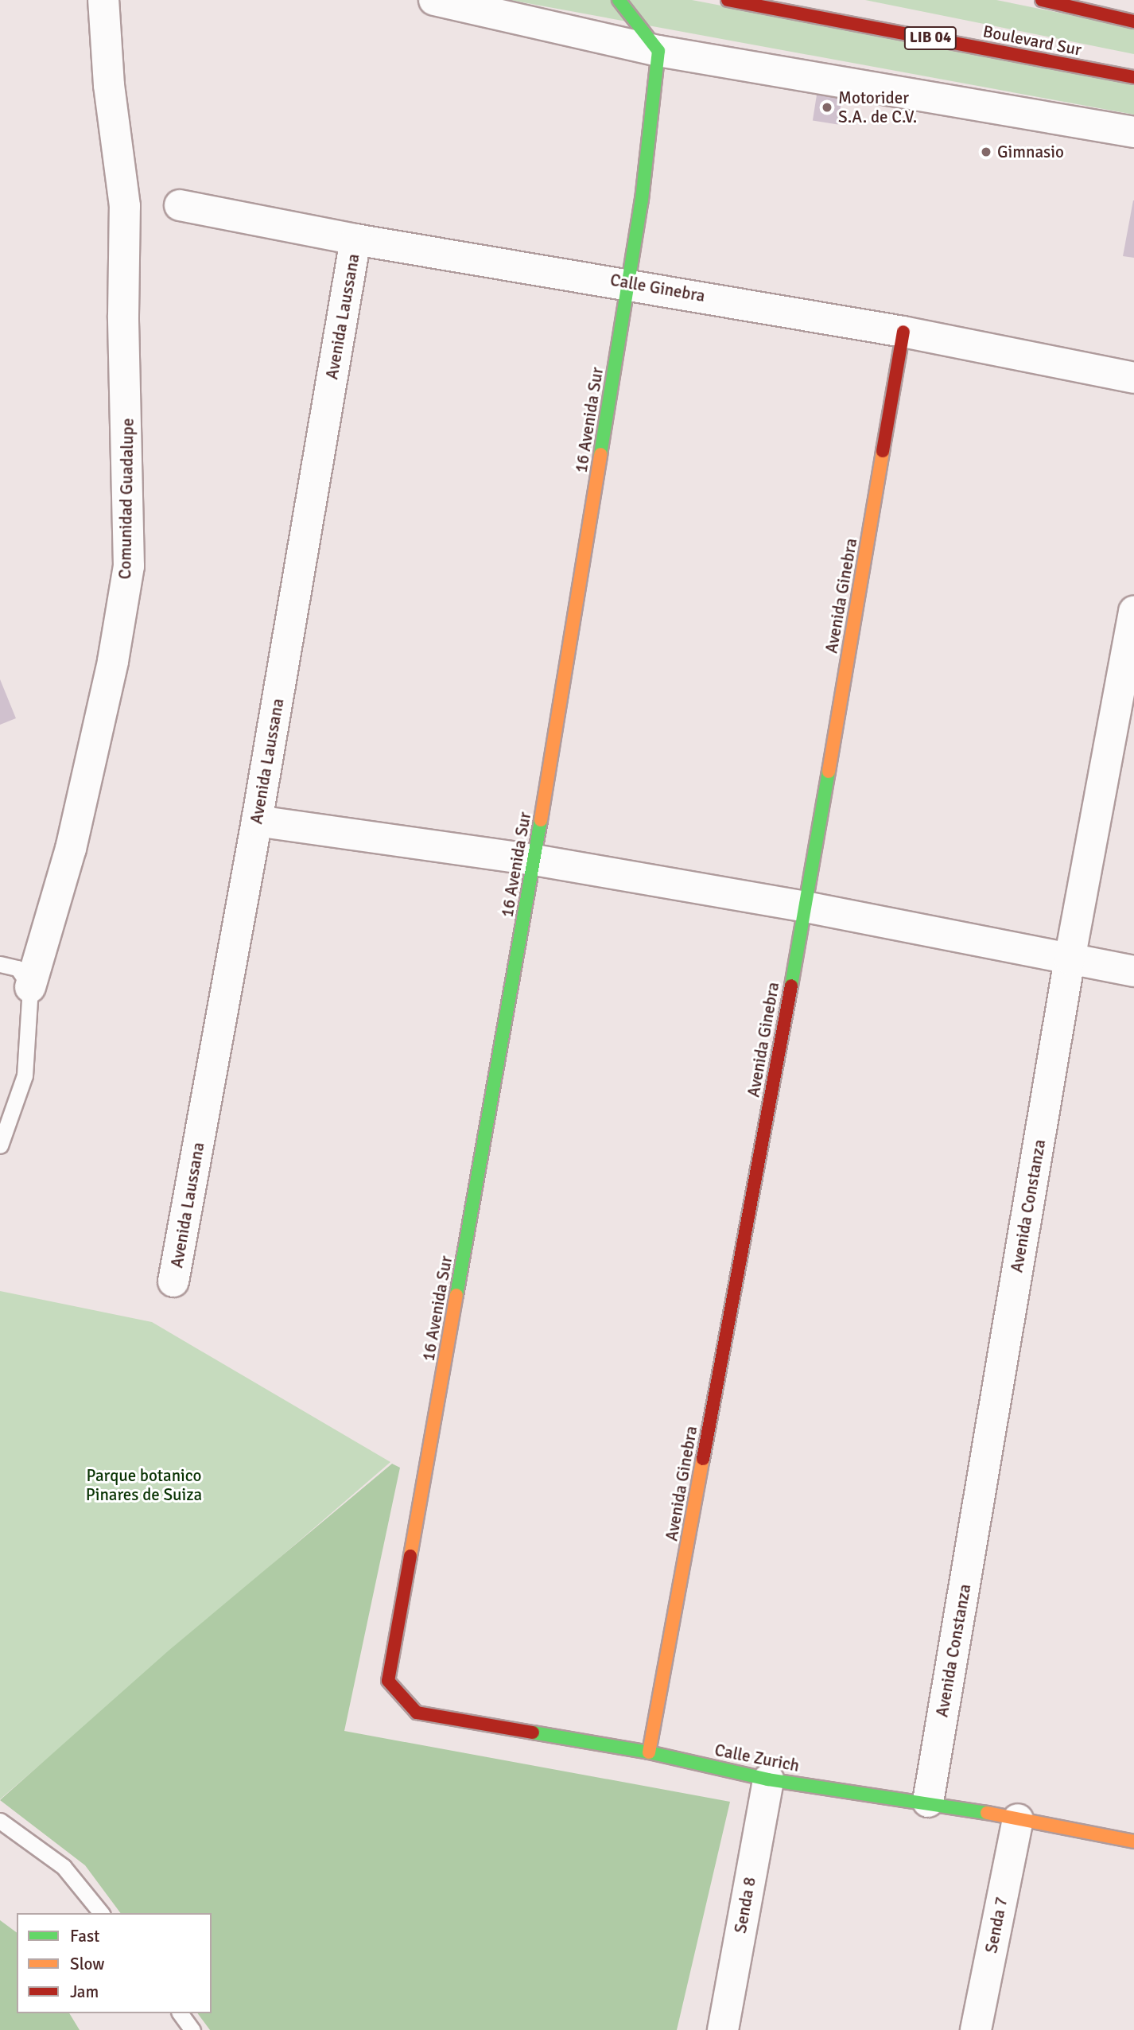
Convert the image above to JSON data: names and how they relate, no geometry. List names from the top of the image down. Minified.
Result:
{"streets":{"main road":["LIB 04","Boulevard Sur","16 Avenida Sur","Avenida Ginebra","Calle Zurich"],"street":["Calle Ginebra","Avenida Laussana","Comunidad Guadalupe","Avenida Constanza","Senda 8","Senda 7"]},"crossings":[["Calle Ginebra","Avenida Laussana"],["Calle Ginebra","16 Avenida Sur"],["Calle Ginebra","Avenida Ginebra"],["16 Avenida Sur","Calle Zurich"],["Avenida Ginebra","Calle Zurich"],["Avenida Constanza","Calle Zurich"],["Calle Zurich","Senda 8"],["Calle Zurich","Senda 7"]],"parks":["Parque botanico Pinares de Suiza"],"places":["Motorider S.A. de C.V.","Gimnasio"],"legend":["Fast","Slow","Jam"]}
